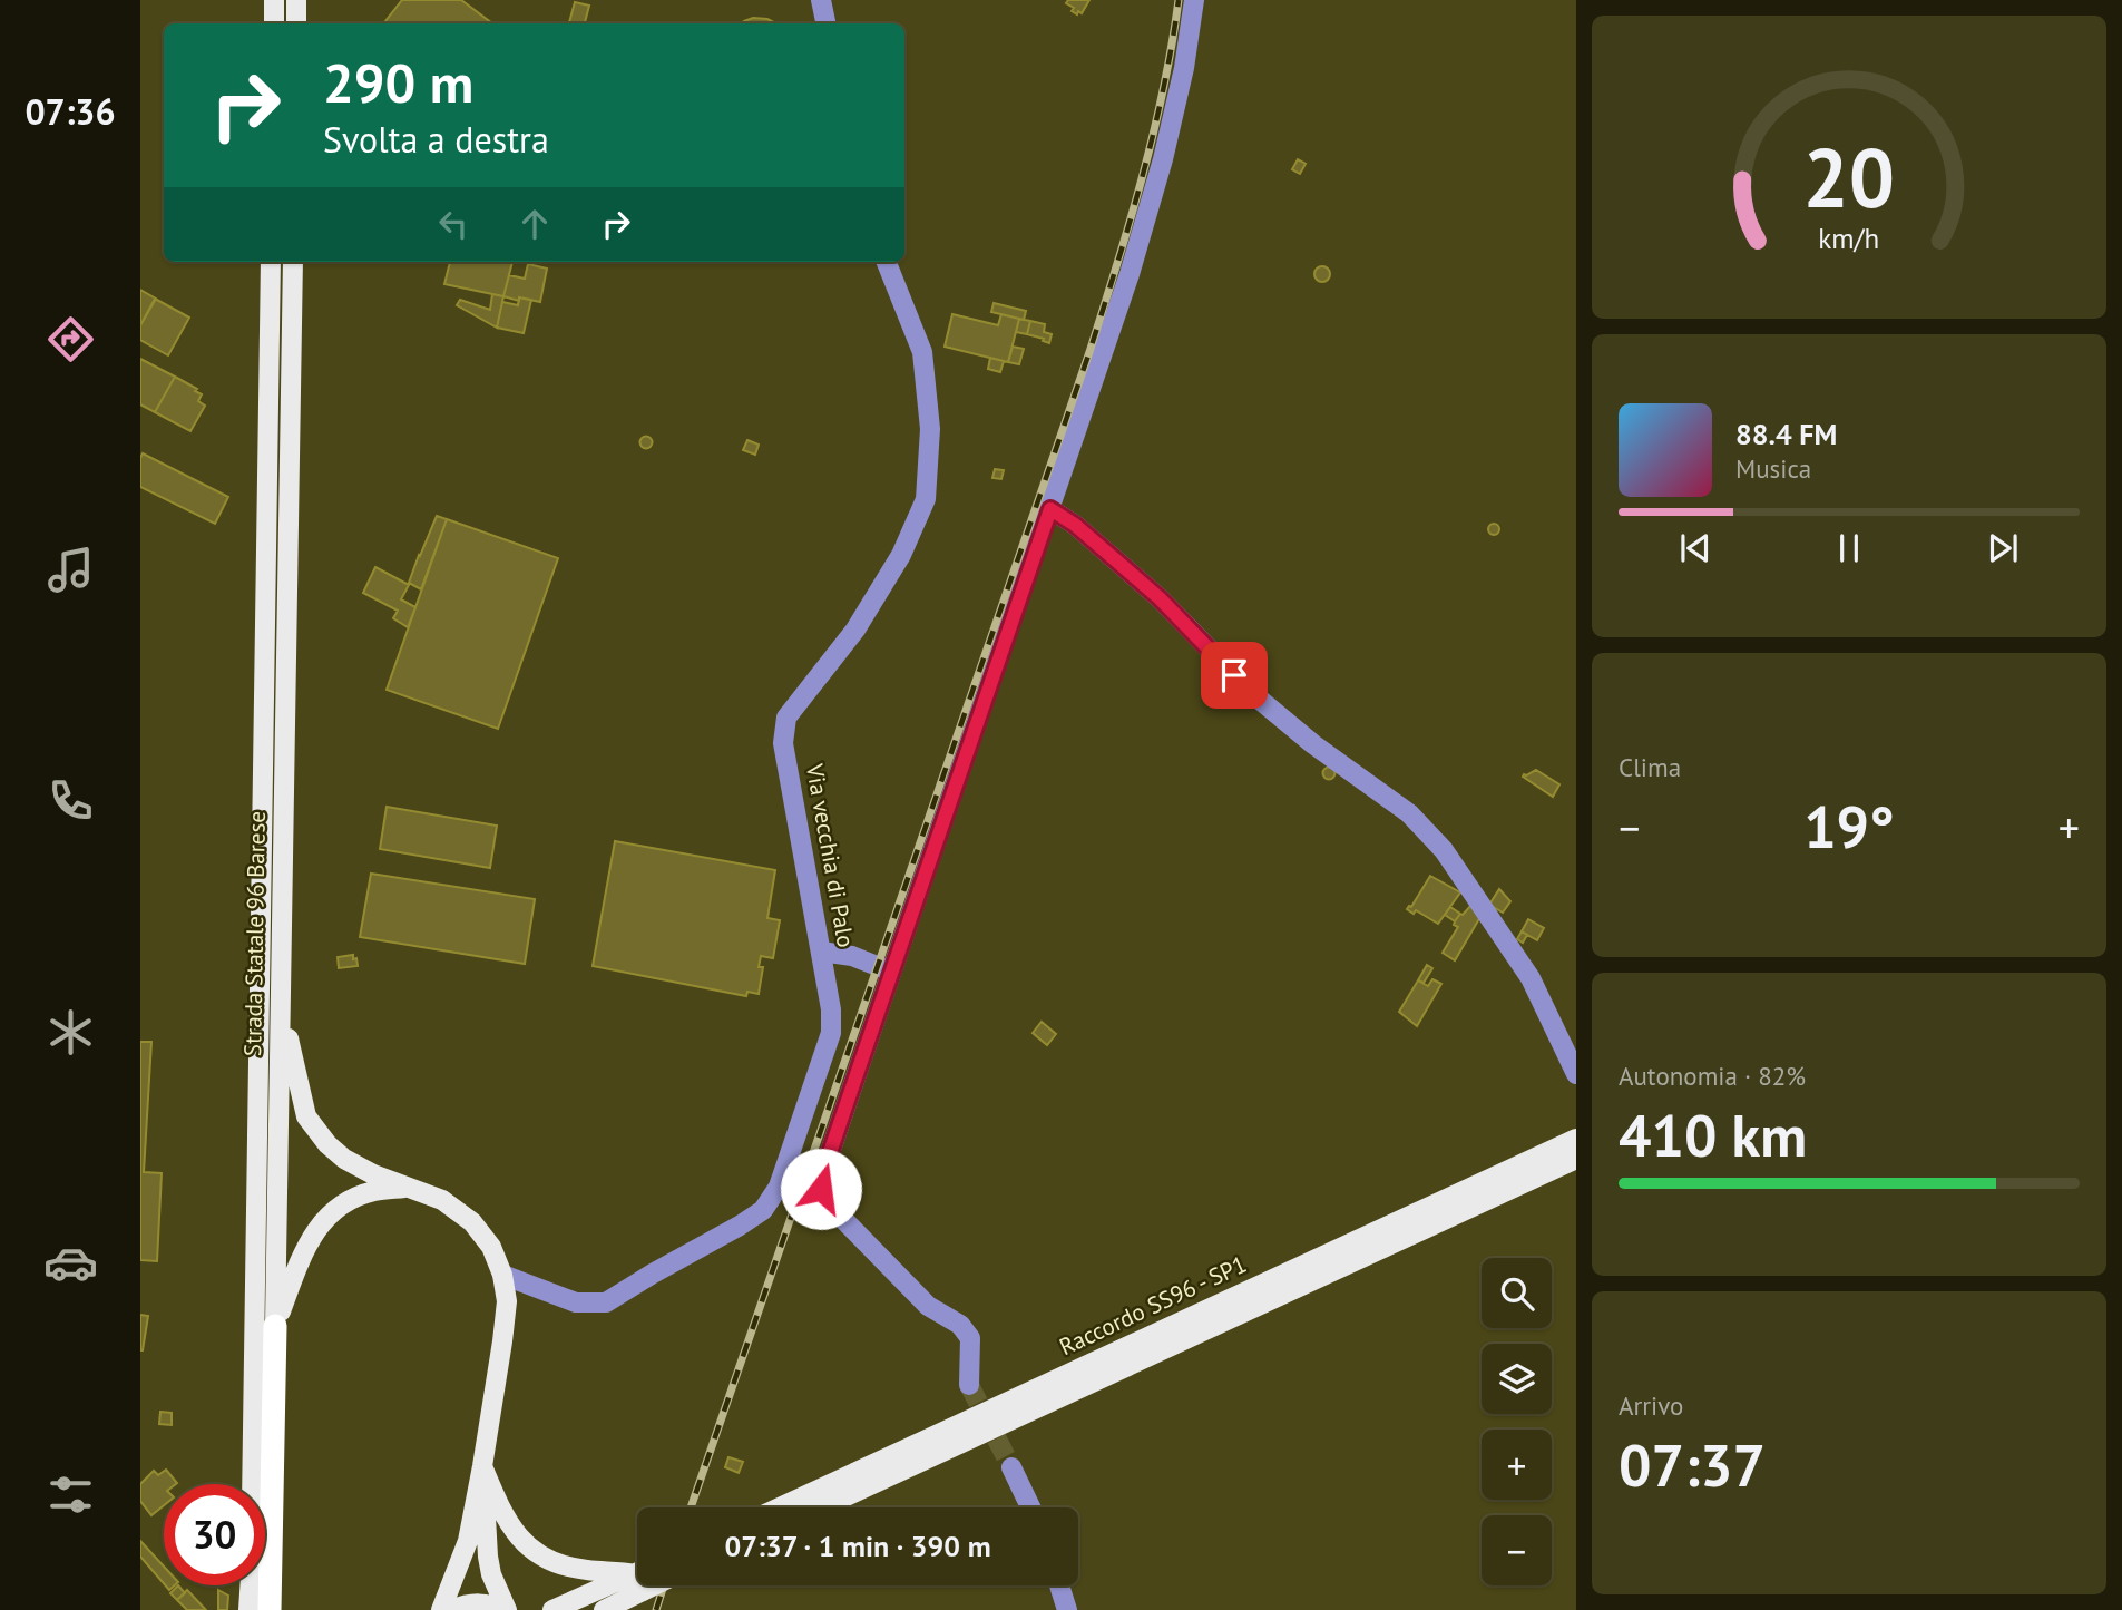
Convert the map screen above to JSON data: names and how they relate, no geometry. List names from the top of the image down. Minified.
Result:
{"streets":{"highway":["Strada Statale 96 Barese"],"main road":["Raccordo SS96 - SP1"],"street":["Via vecchia di Palo"]},"page":{"tabs":"07:36","turn":["290 m","Svolta a destra"],"song":["88.4 FM","Musica"],"tile":["Clima",["Autonomia · 82%","410 km"],["Arrivo","07:37"]],"heat":["−","19°","+"],"map_buttons":["+","−"],"limit":"30","trip":"07:37 · 1 min · 390 m","gauge":["20","km/h"]}}
